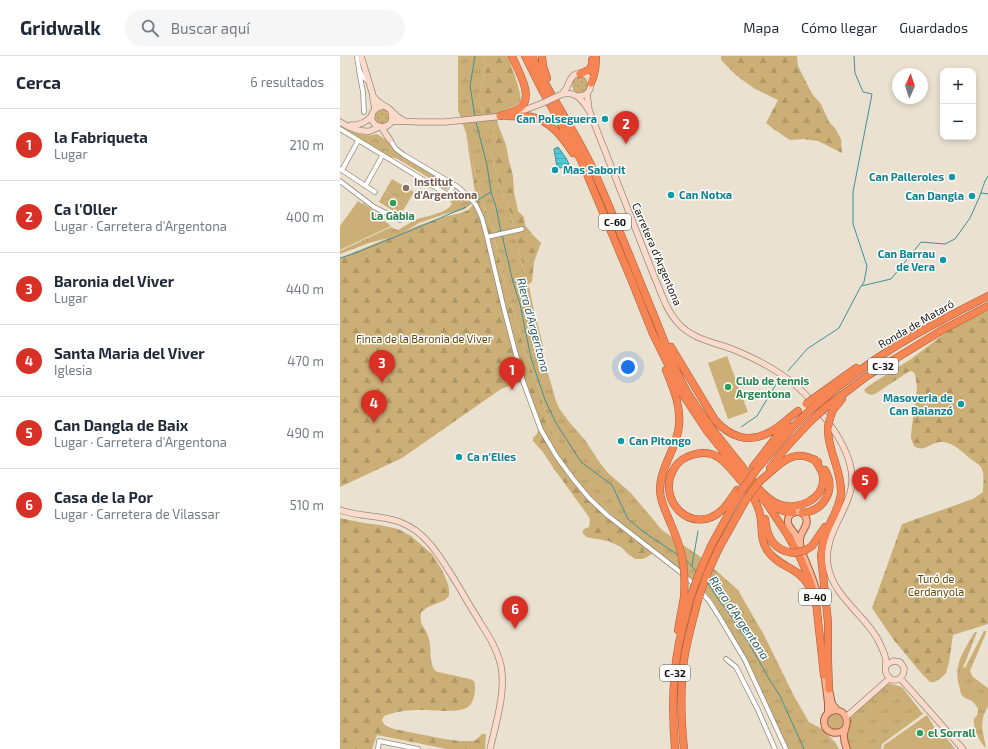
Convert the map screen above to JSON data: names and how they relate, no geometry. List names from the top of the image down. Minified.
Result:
{"streets":{"highway":["C-60","Ronda de Mataró","C-32","B-40"],"street":["Carretera d'Argentona"]},"crossings":[["C-60","B-40"],["Ronda de Mataró","C-32"]],"water":["Riera d'Argentona"],"parks":["Finca de la Baronia de Viver","Turó de Cerdanyola"],"places":["Can Polseguera","Mas Saborit","Can Palleroles","Institut d'Argentona","Can Notxa","Can Dangla","La Gàbia","Can Barrau de Vera","Club de tennis Argentona","Masoveria de Can Balanzó","Can Pitongo","Ca n'Elies","el Sorrall"],"north":"top","page":{"header":"Gridwalk","search":"Buscar aquí","nav":["Mapa","Cómo llegar","Guardados"],"heading":["Cerca","6 resultados"],"map_buttons":["+","−"],"list":[{"mark":"1","name":"la Fabriqueta","note":"Lugar","value":"210 m"},{"mark":"2","name":"Ca l'Oller","note":"Lugar · Carretera d'Argentona","value":"400 m"},{"mark":"3","name":"Baronia del Viver","note":"Lugar","value":"440 m"},{"mark":"4","name":"Santa Maria del Viver","note":"Iglesia","value":"470 m"},{"mark":"5","name":"Can Dangla de Baix","note":"Lugar · Carretera d'Argentona","value":"490 m"},{"mark":"6","name":"Casa de la Por","note":"Lugar · Carretera de Vilassar","value":"510 m"}],"pins":["2","3","1","4","5","6"]}}
